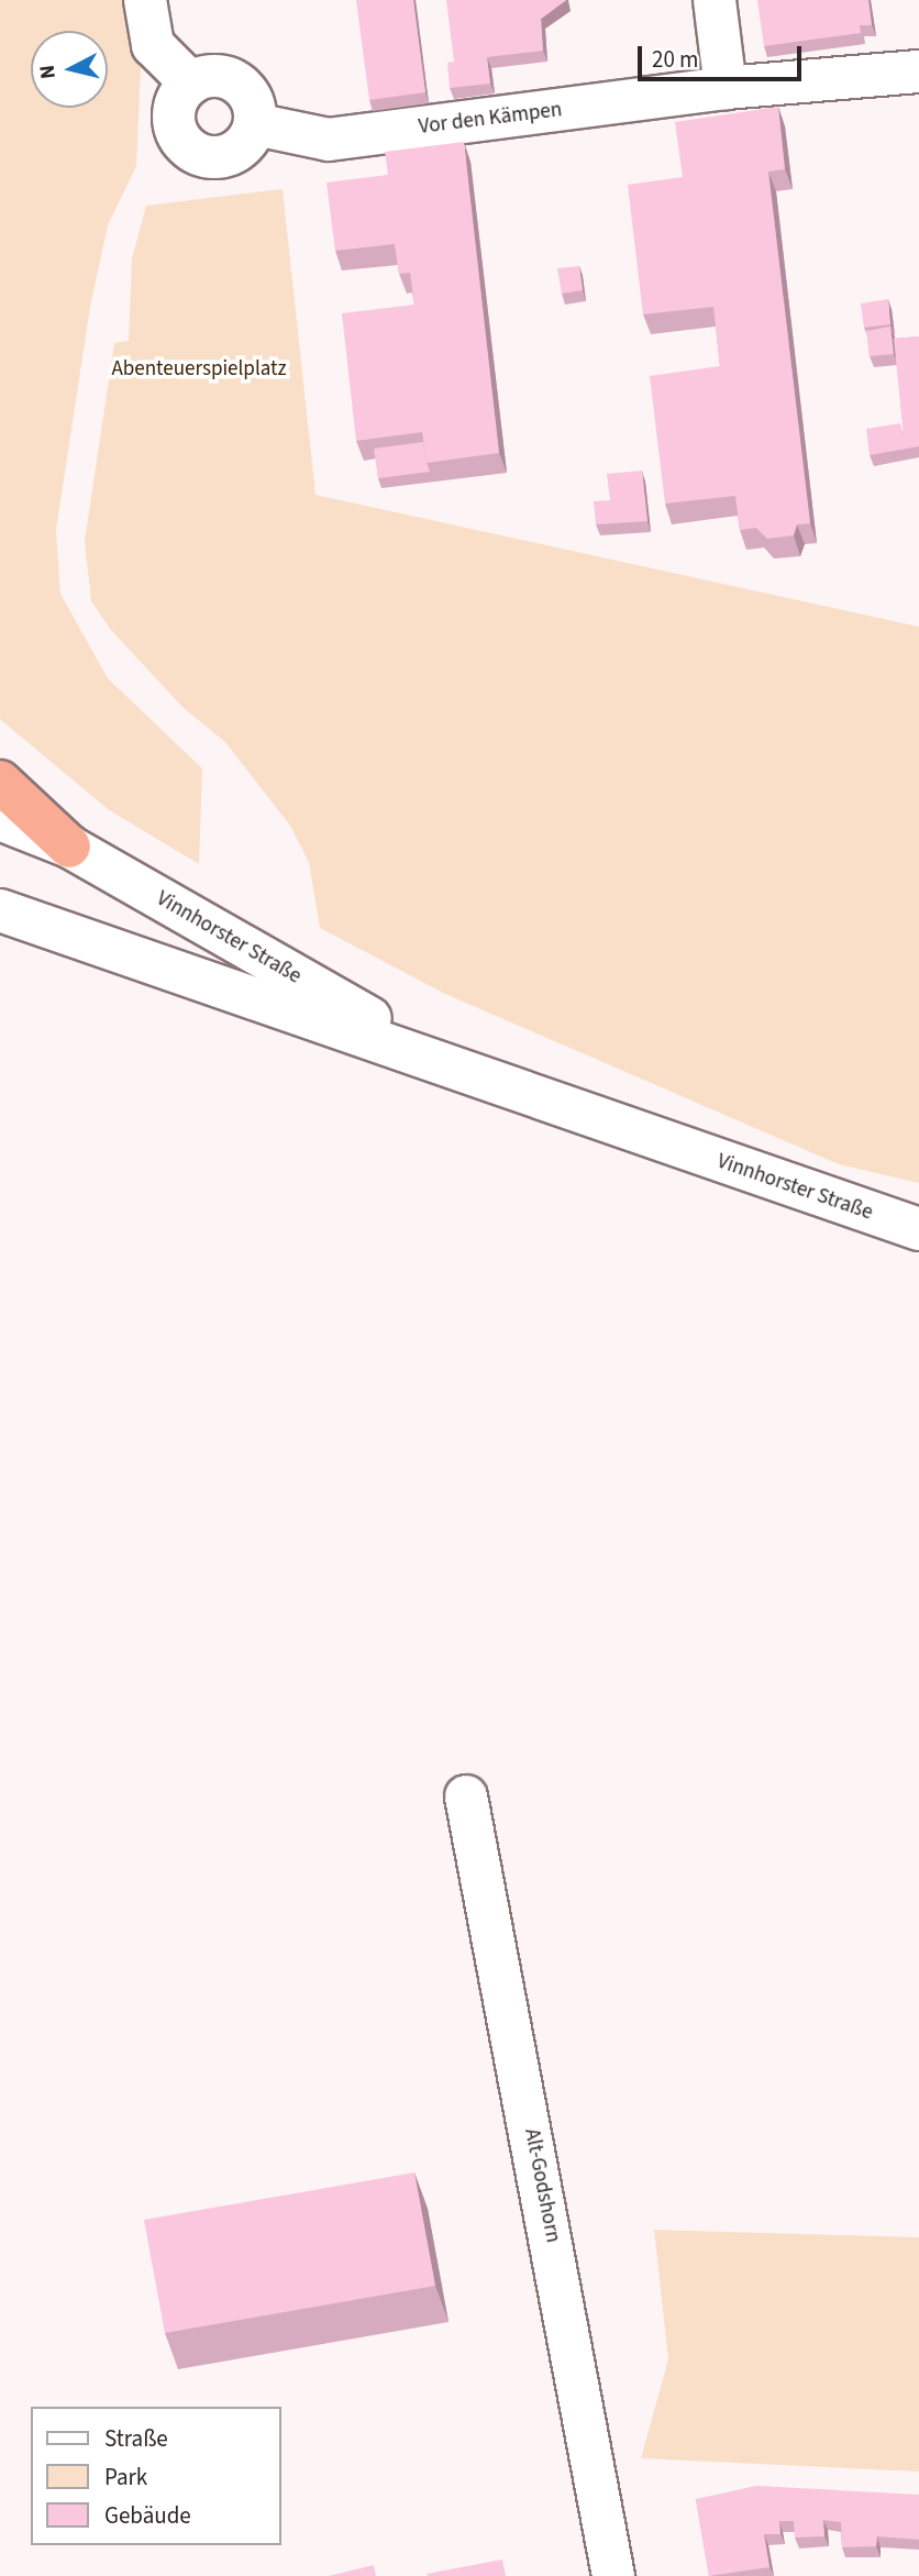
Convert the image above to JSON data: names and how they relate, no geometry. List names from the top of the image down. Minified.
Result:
{"streets":{"street":["Vor den Kämpen","Vinnhorster Straße","Alt-Godshorn"]},"parks":["Abenteuerspielplatz"],"legend":["Straße","Park","Gebäude"],"scale_bar":"20 m","north":"left"}
